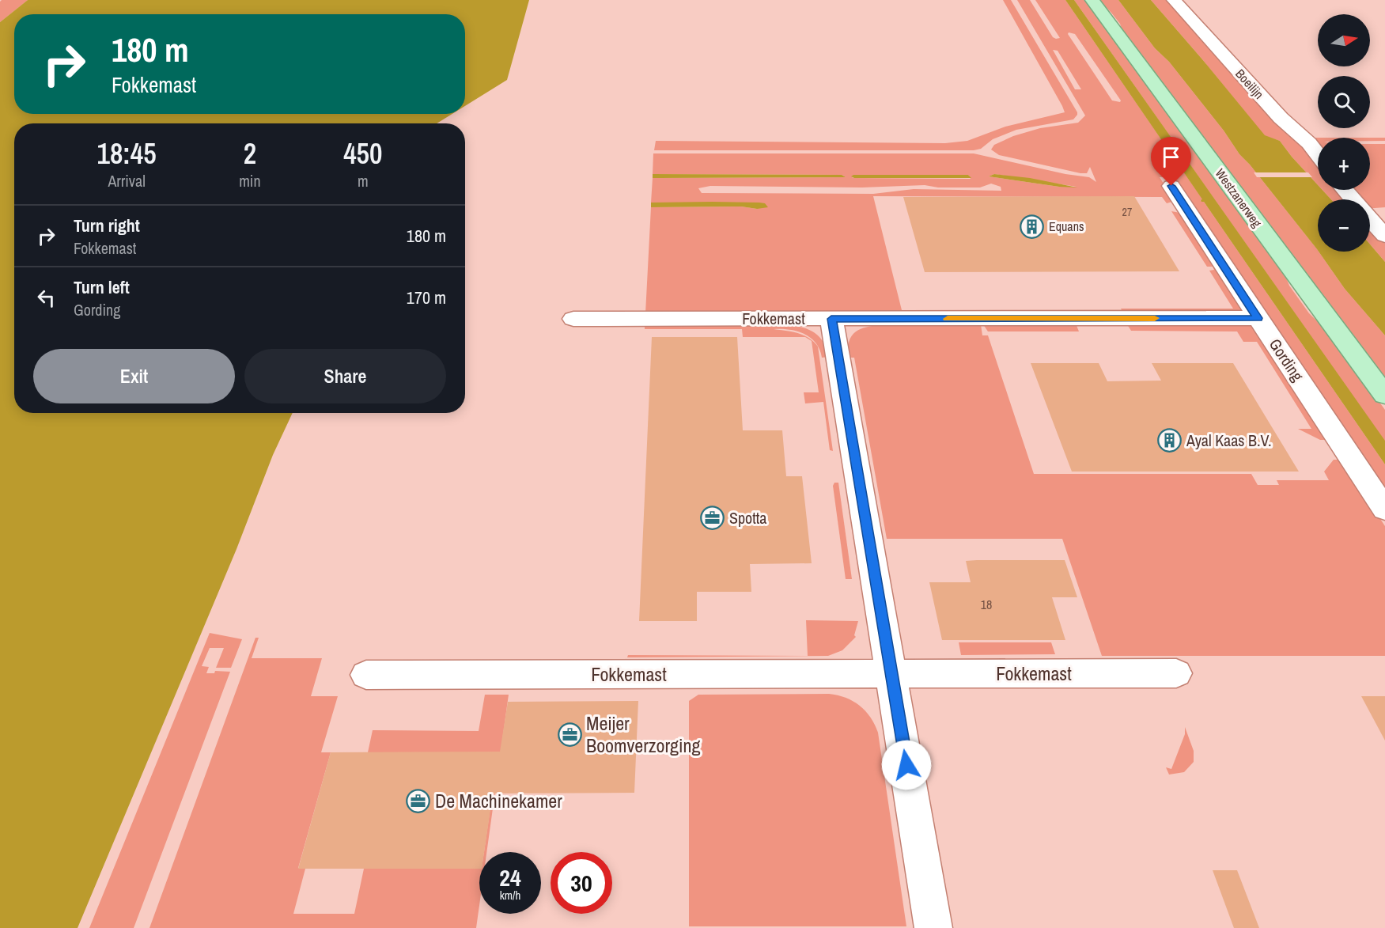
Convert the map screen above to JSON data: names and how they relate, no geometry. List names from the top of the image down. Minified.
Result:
{"streets":{"main road":["Westzanerweg"],"street":["Boeilijn","Fokkemast","Gording"]},"crossings":[["Fokkemast","Gording"]],"places":{"building":["Equans","Ayal Kaas B.V."],"office":["Spotta","Meijer Boomverzorging","De Machinekamer"]},"house_numbers":["27","18"],"north":"right","page":{"map_buttons":["+","−"],"turn":["180 m","Fokkemast"],"eta":["18:45","Arrival","2","min","450","m"],"list":[{"name":"Turn right","note":"Fokkemast","value":"180 m"},{"name":"Turn left","note":"Gording","value":"170 m"}],"buttons":["Exit","Share"],"speed":"24 km/h","limit":"30"}}
